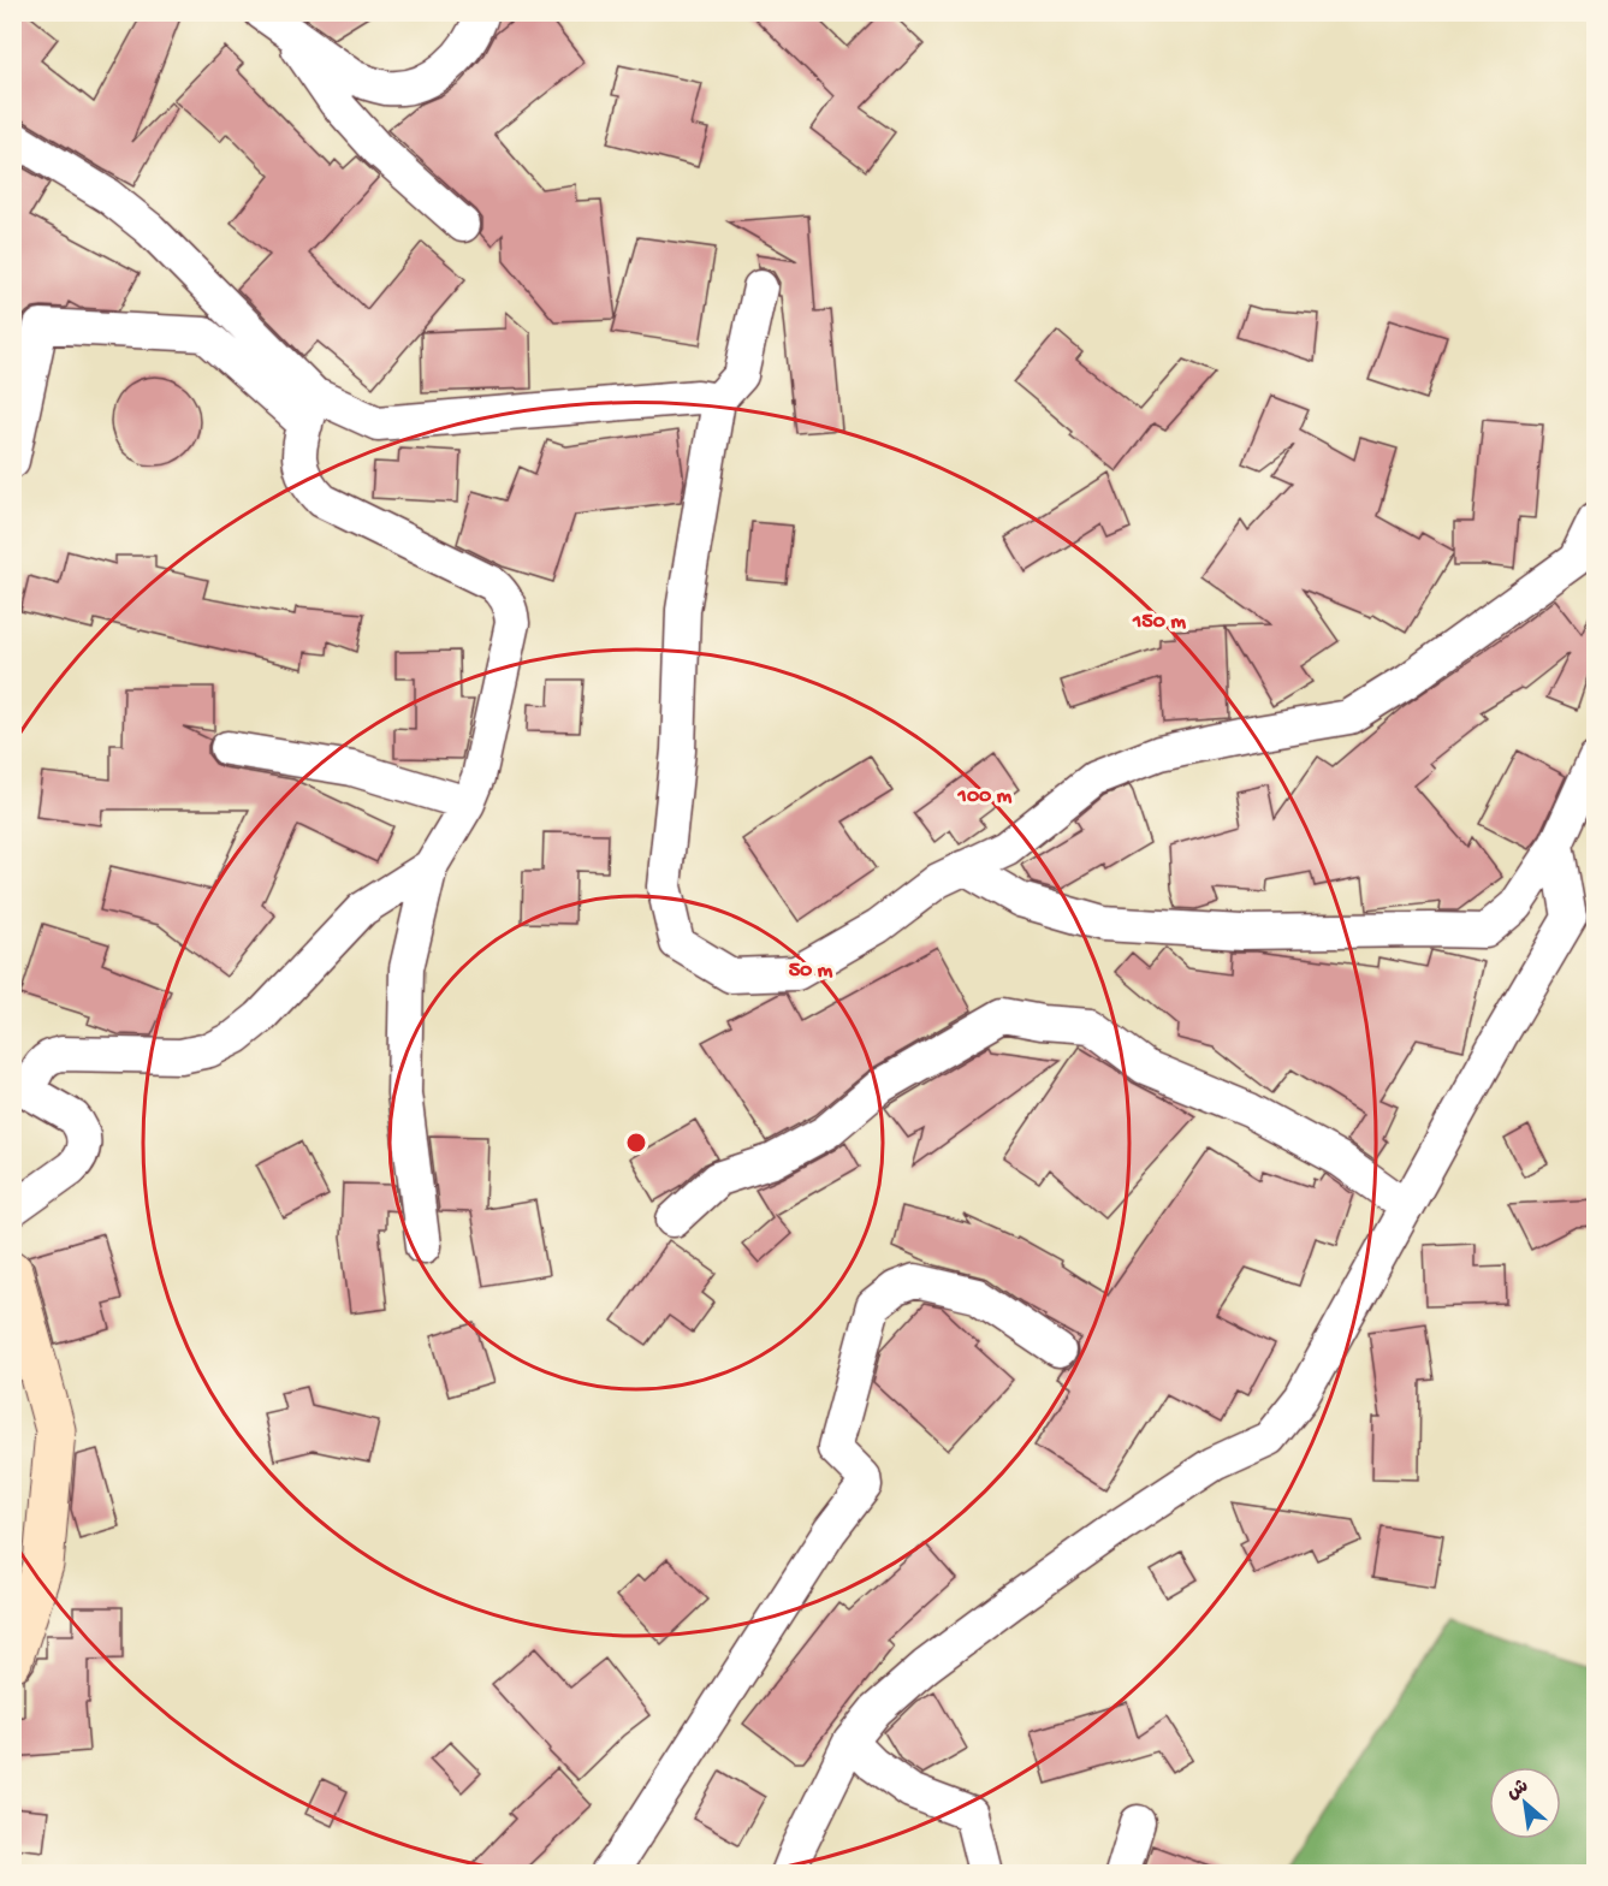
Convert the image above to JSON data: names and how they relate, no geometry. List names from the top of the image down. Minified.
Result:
{"north":"top left","rings":["150 m","100 m","50 m"]}
